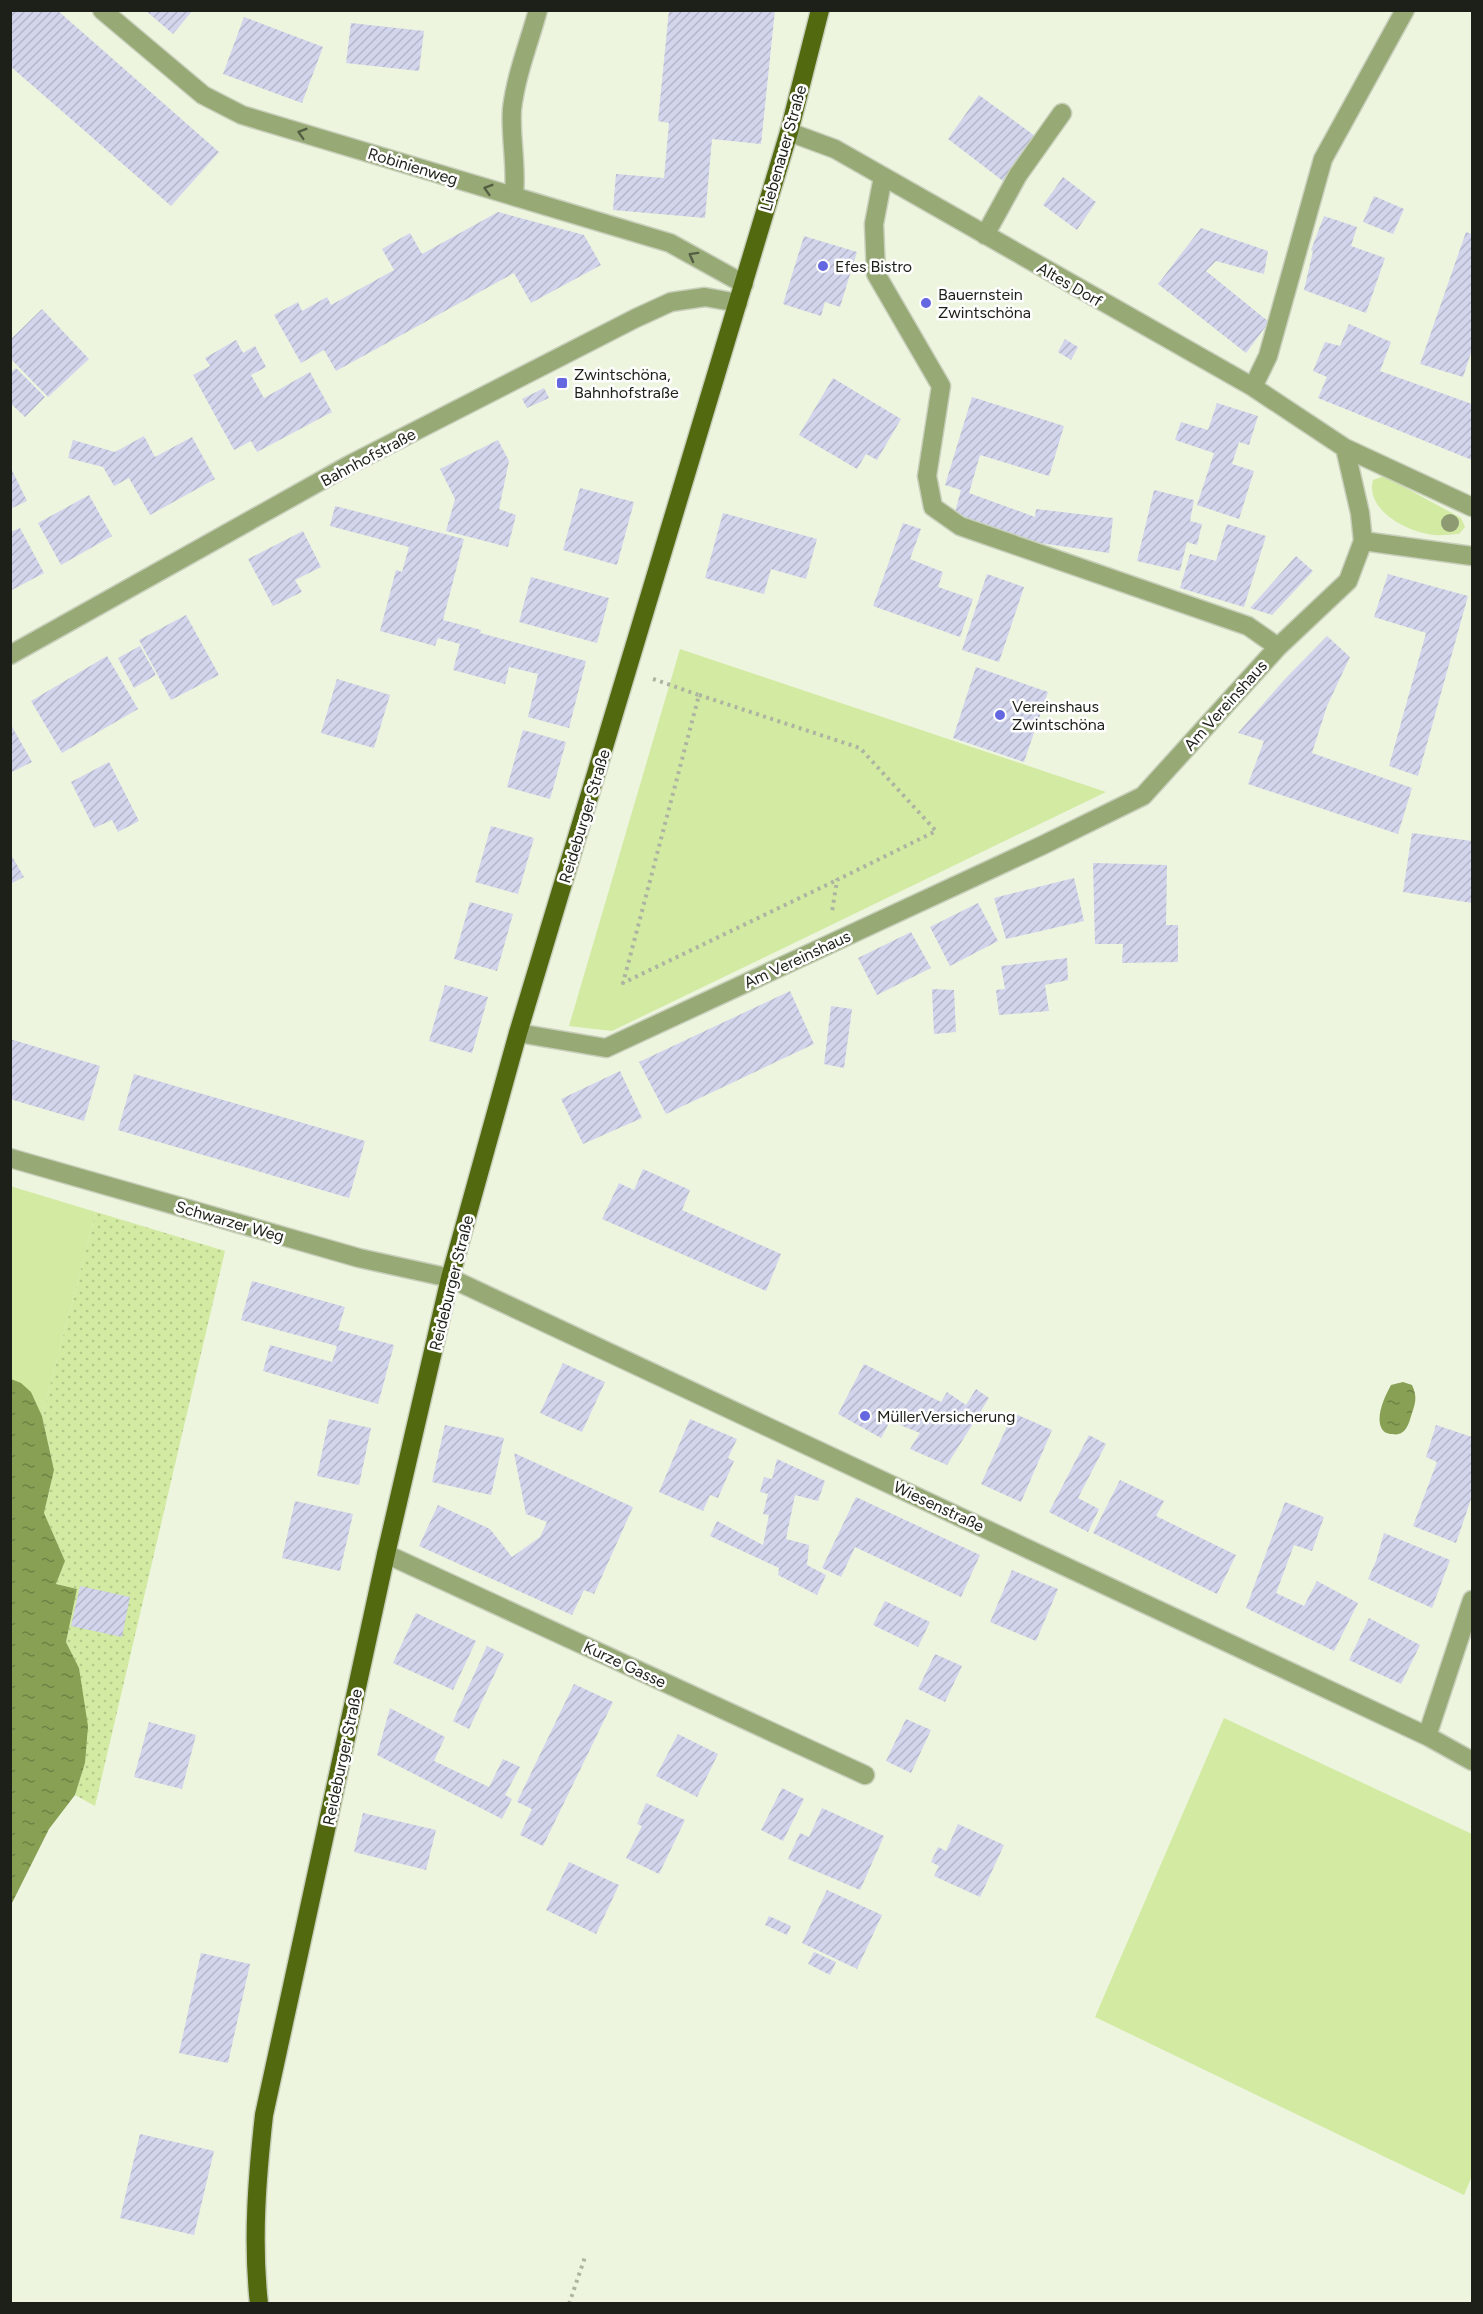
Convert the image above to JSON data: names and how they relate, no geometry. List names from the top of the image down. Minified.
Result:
{"streets":{"main road":["Liebenauer Straße","Reideburger Straße"],"street":["Robinienweg","Altes Dorf","Bahnhofstraße","Am Vereinshaus","Schwarzer Weg","Wiesenstraße","Kurze Gasse"]},"crossings":[["Liebenauer Straße","Robinienweg"],["Liebenauer Straße","Altes Dorf"],["Liebenauer Straße","Reideburger Straße"],["Robinienweg","Reideburger Straße"],["Altes Dorf","Am Vereinshaus"],["Bahnhofstraße","Reideburger Straße"],["Am Vereinshaus","Reideburger Straße"],["Reideburger Straße","Schwarzer Weg"],["Reideburger Straße","Wiesenstraße"],["Reideburger Straße","Kurze Gasse"],["Schwarzer Weg","Wiesenstraße"]],"one_way":["Robinienweg"],"places":{"other":["Efes Bistro","Bauernstein Zwintschöna","Vereinshaus Zwintschöna","MüllerVersicherung"],"transit":["Zwintschöna, Bahnhofstraße"]}}
